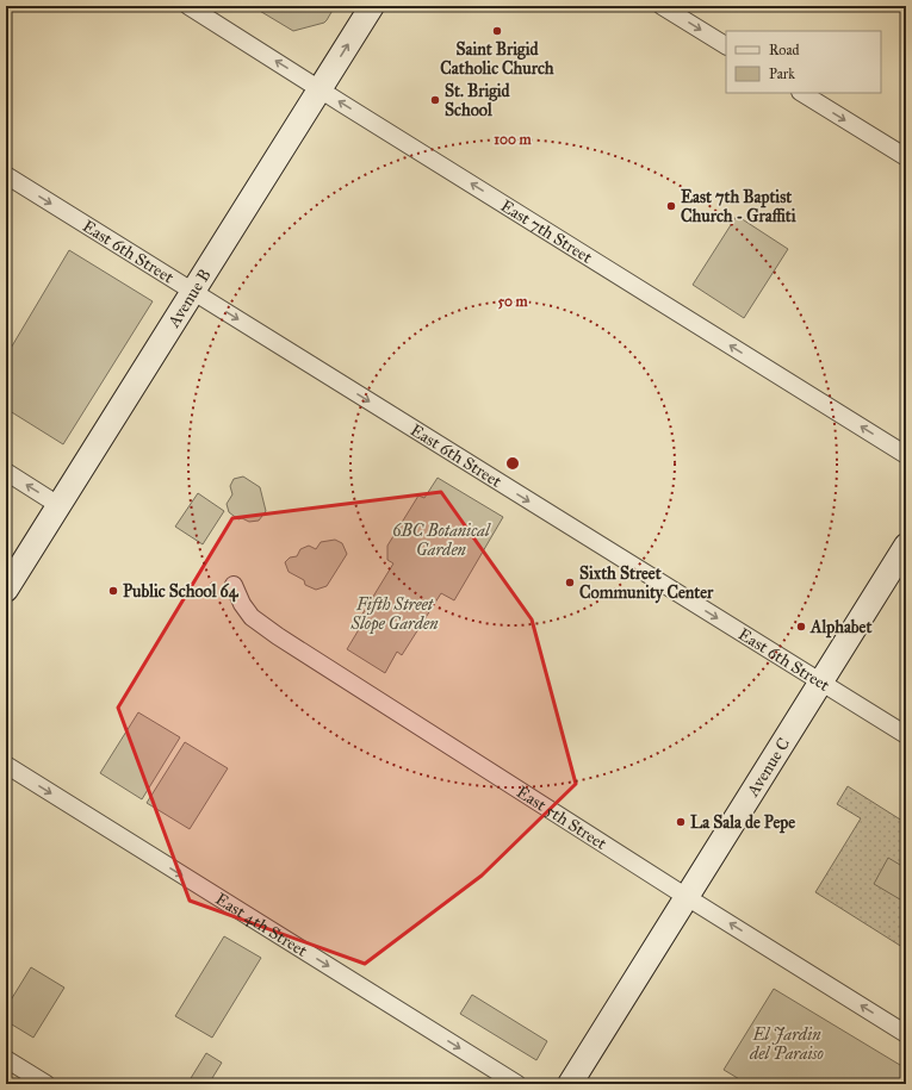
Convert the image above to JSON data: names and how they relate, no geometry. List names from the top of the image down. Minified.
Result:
{"streets":{"street":["East 7th Street","East 6th Street","Avenue B","Avenue C","East 5th Street","East 4th Street"]},"crossings":[["East 7th Street","Avenue B"],["East 6th Street","Avenue B"],["East 6th Street","Avenue C"],["Avenue C","East 5th Street"]],"one_way":["East 7th Street","East 6th Street","East 4th Street"],"parks":["6BC Botanical Garden","Fifth Street Slope Garden","El Jardin del Paraiso"],"places":["Saint Brigid Catholic Church","St. Brigid School","East 7th Baptist Church - Graffiti","Sixth Street Community Center","Public School 64","Alphabet","La Sala de Pepe"],"legend":["Road","Park"],"rings":["100 m","50 m"]}
